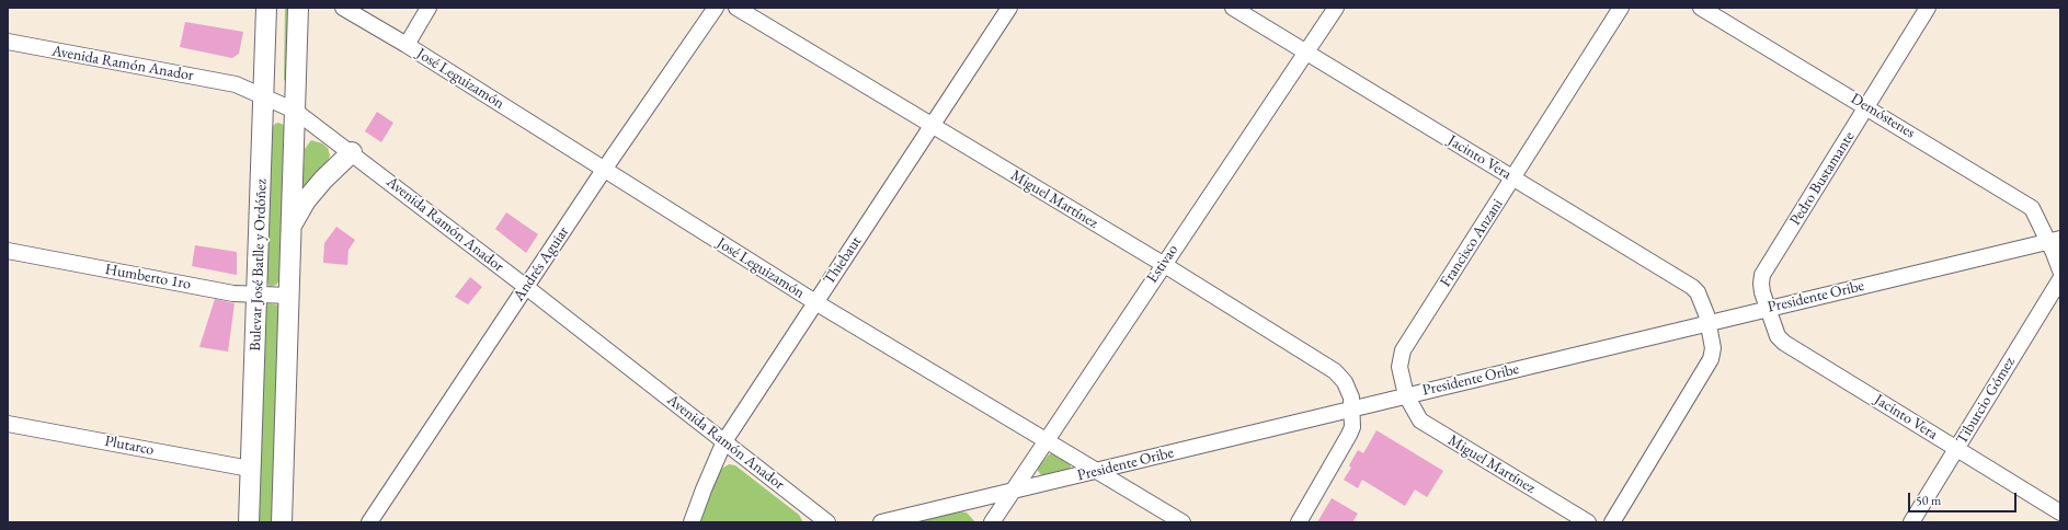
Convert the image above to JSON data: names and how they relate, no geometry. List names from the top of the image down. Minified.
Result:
{"streets":{"main road":["Bulevar José Batlle y Ordóñez"],"street":["Avenida Ramón Anador","José Leguizamón","Demóstenes","Jacinto Vera","Pedro Bustamante","Miguel Martínez","Francisco Anzani","Thiebaut","Andrés Aguiar","Estivao","Humberto 1ro","Presidente Oribe","Tiburcio Gómez","Plutarco"]},"crossings":[["Avenida Ramón Anador","Thiebaut"],["Avenida Ramón Anador","Andrés Aguiar"],["Avenida Ramón Anador","Bulevar José Batlle y Ordóñez"],["José Leguizamón","Thiebaut"],["José Leguizamón","Andrés Aguiar"],["José Leguizamón","Estivao"],["José Leguizamón","Presidente Oribe"],["Demóstenes","Pedro Bustamante"],["Demóstenes","Presidente Oribe"],["Jacinto Vera","Pedro Bustamante"],["Jacinto Vera","Francisco Anzani"],["Jacinto Vera","Estivao"],["Jacinto Vera","Presidente Oribe"],["Jacinto Vera","Tiburcio Gómez"],["Pedro Bustamante","Presidente Oribe"],["Miguel Martínez","Francisco Anzani"],["Miguel Martínez","Thiebaut"],["Miguel Martínez","Estivao"],["Miguel Martínez","Presidente Oribe"],["Francisco Anzani","Presidente Oribe"],["Estivao","Presidente Oribe"],["Bulevar José Batlle y Ordóñez","Humberto 1ro"],["Bulevar José Batlle y Ordóñez","Plutarco"]],"scale_bar":"50 m"}
